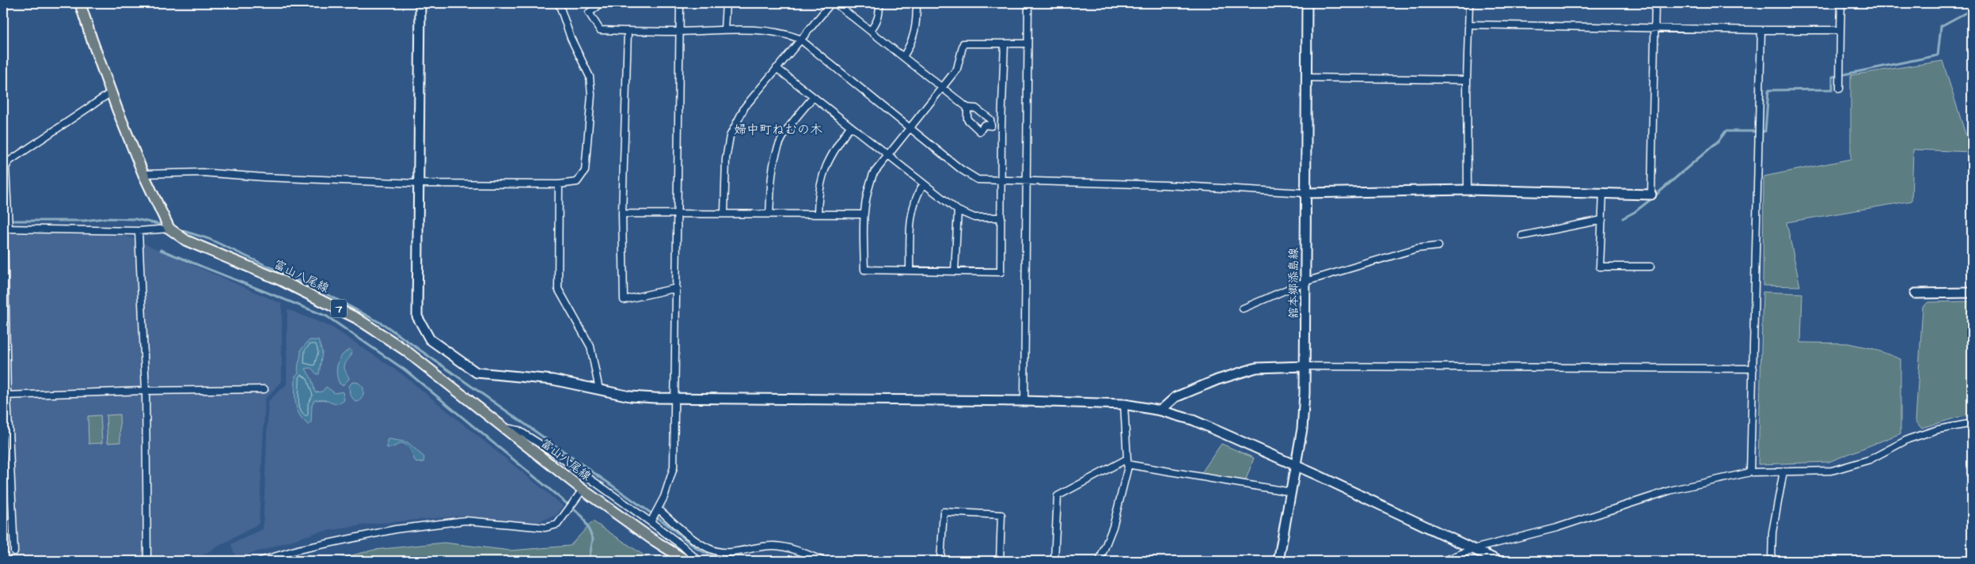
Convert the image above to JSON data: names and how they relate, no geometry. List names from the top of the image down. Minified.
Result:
{"streets":{"main road":["富山八尾線","7"],"street":["舘本郷添島線"]},"districts":["婦中町ねむの木"]}
